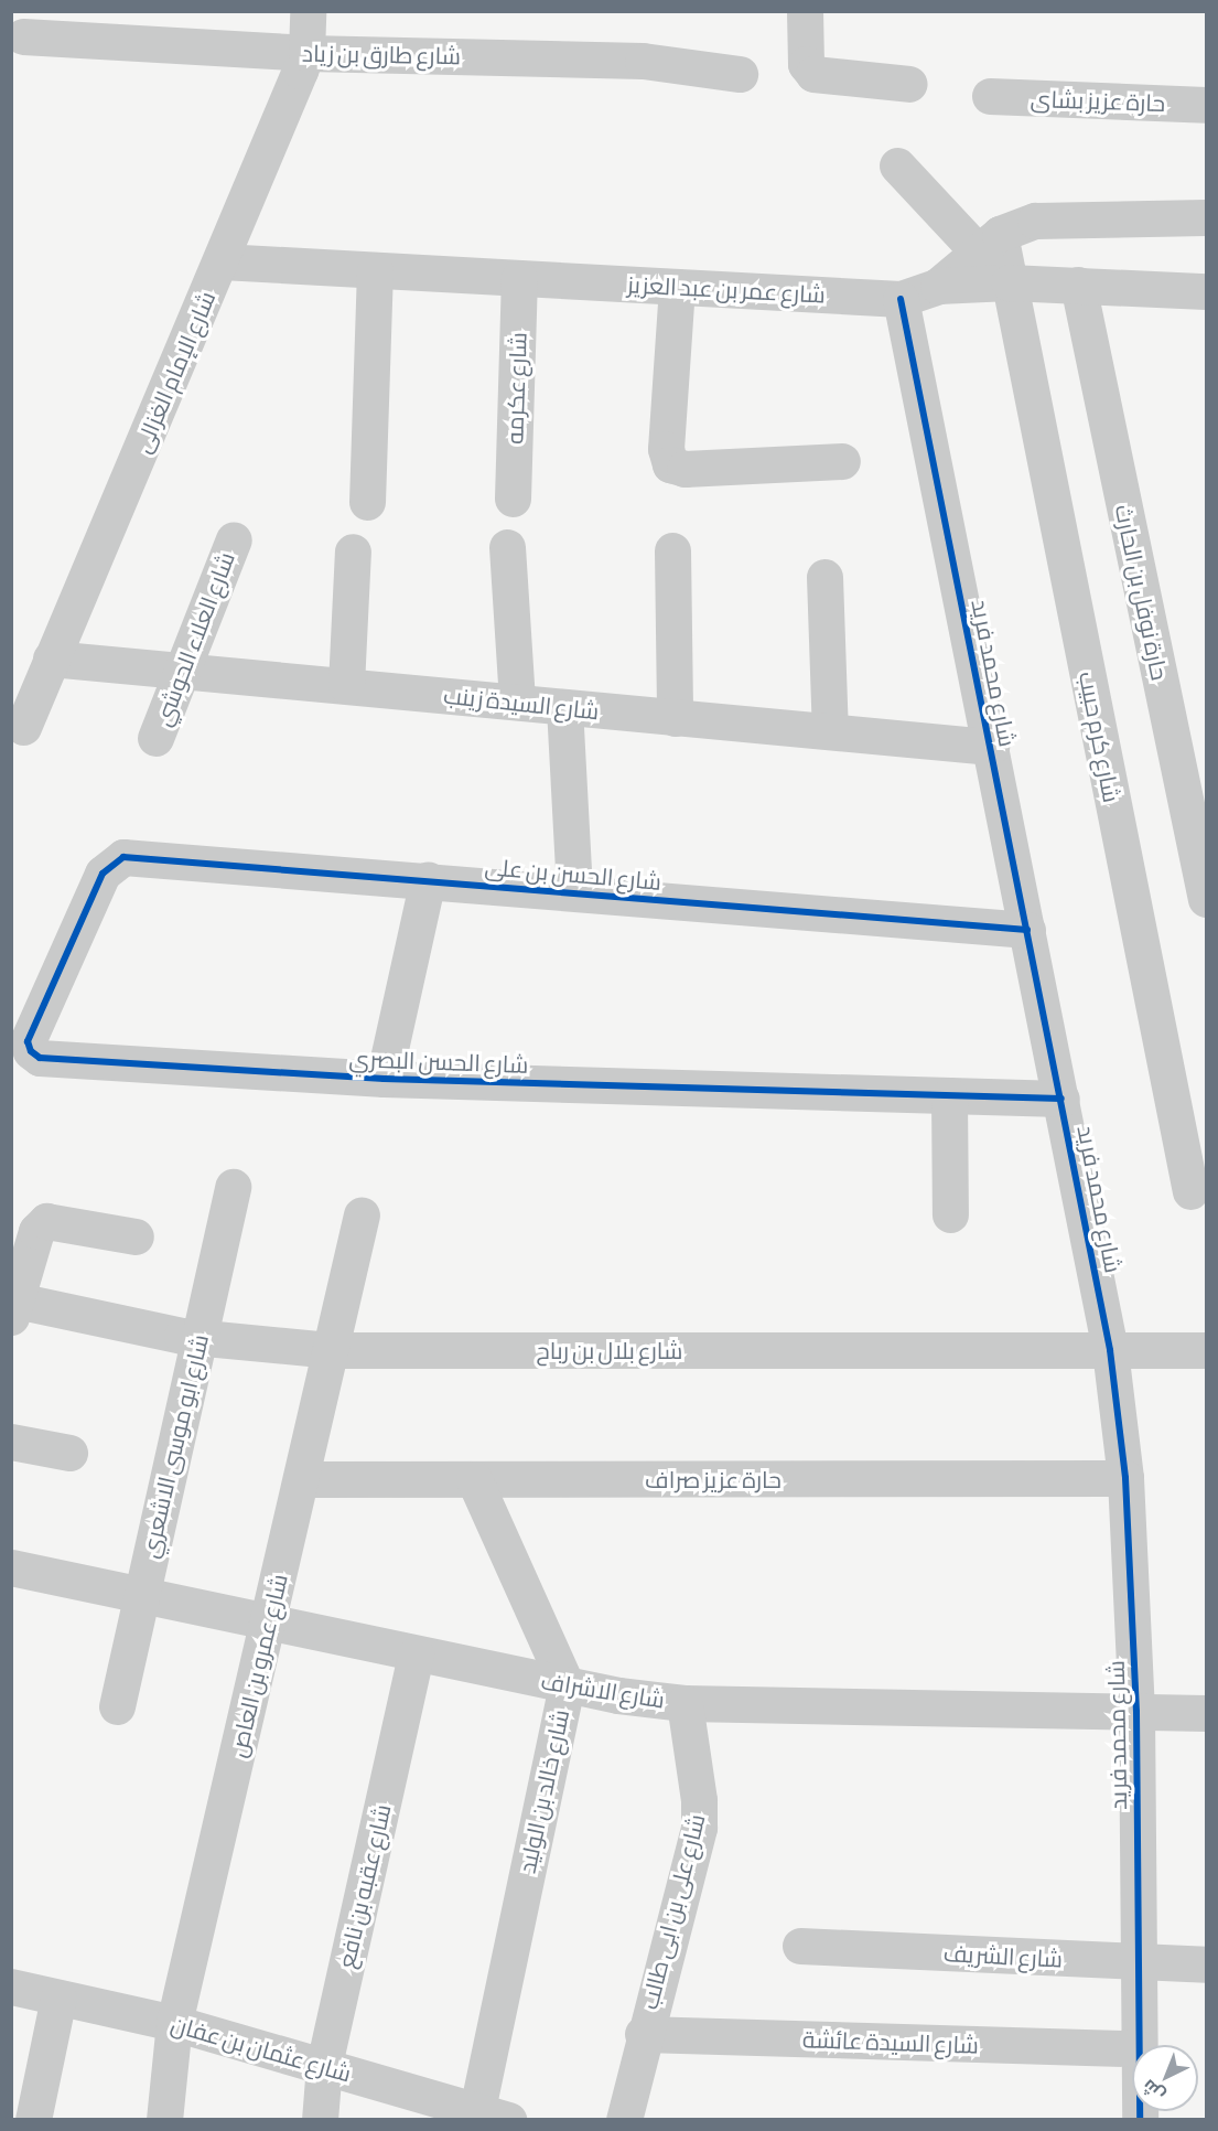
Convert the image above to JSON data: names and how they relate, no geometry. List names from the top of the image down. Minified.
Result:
{"streets":{"street":["شارع طارق بن زياد","حارة عزيز بشاى","شارع عمر بن عبد العزيز","شارع الإمام الغزالى","شارع عكرمه","حارة نوفل بن الحارث","شارع العلاء الحوشي","شارع محمد فريد","شارع السيدة زينب","شارع كرم حبيب","شارع الحسن بن على","شارع الحسن البصري","شارع بلال بن رباح","شارع ابو موسى الاشعري","حارة عزيز صراف","شارع عمرو بن العاص","شارع الاشراف","شارع خالد بن الوليد","شارع عقبه بن نافع","شارع على بن ابى طالب","شارع الشريف","شارع السيدة عائشة","شارع عثمان بن عفان"]},"crossings":[["شارع طارق بن زياد","شارع الإمام الغزالى"],["شارع عمر بن عبد العزيز","شارع الإمام الغزالى"],["شارع عمر بن عبد العزيز","شارع عكرمه"],["شارع عمر بن عبد العزيز","شارع محمد فريد"],["شارع عمر بن عبد العزيز","شارع كرم حبيب"],["شارع الإمام الغزالى","شارع السيدة زينب"],["شارع العلاء الحوشي","شارع السيدة زينب"],["شارع محمد فريد","شارع السيدة زينب"],["شارع محمد فريد","شارع الحسن بن على"],["شارع محمد فريد","شارع الحسن البصري"],["شارع محمد فريد","شارع بلال بن رباح"],["شارع محمد فريد","حارة عزيز صراف"],["شارع محمد فريد","شارع الاشراف"],["شارع محمد فريد","شارع الشريف"],["شارع الحسن بن على","شارع الحسن البصري"],["شارع بلال بن رباح","شارع ابو موسى الاشعري"],["شارع بلال بن رباح","شارع عمرو بن العاص"],["شارع ابو موسى الاشعري","شارع الاشراف"],["حارة عزيز صراف","شارع عمرو بن العاص"],["حارة عزيز صراف","شارع خالد بن الوليد"],["شارع عمرو بن العاص","شارع الاشراف"],["شارع عمرو بن العاص","شارع عثمان بن عفان"],["شارع الاشراف","شارع خالد بن الوليد"],["شارع الاشراف","شارع عقبه بن نافع"],["شارع الاشراف","شارع على بن ابى طالب"],["شارع خالد بن الوليد","شارع عثمان بن عفان"],["شارع عقبه بن نافع","شارع عثمان بن عفان"],["شارع على بن ابى طالب","شارع السيدة عائشة"]],"north":"bottom left"}
